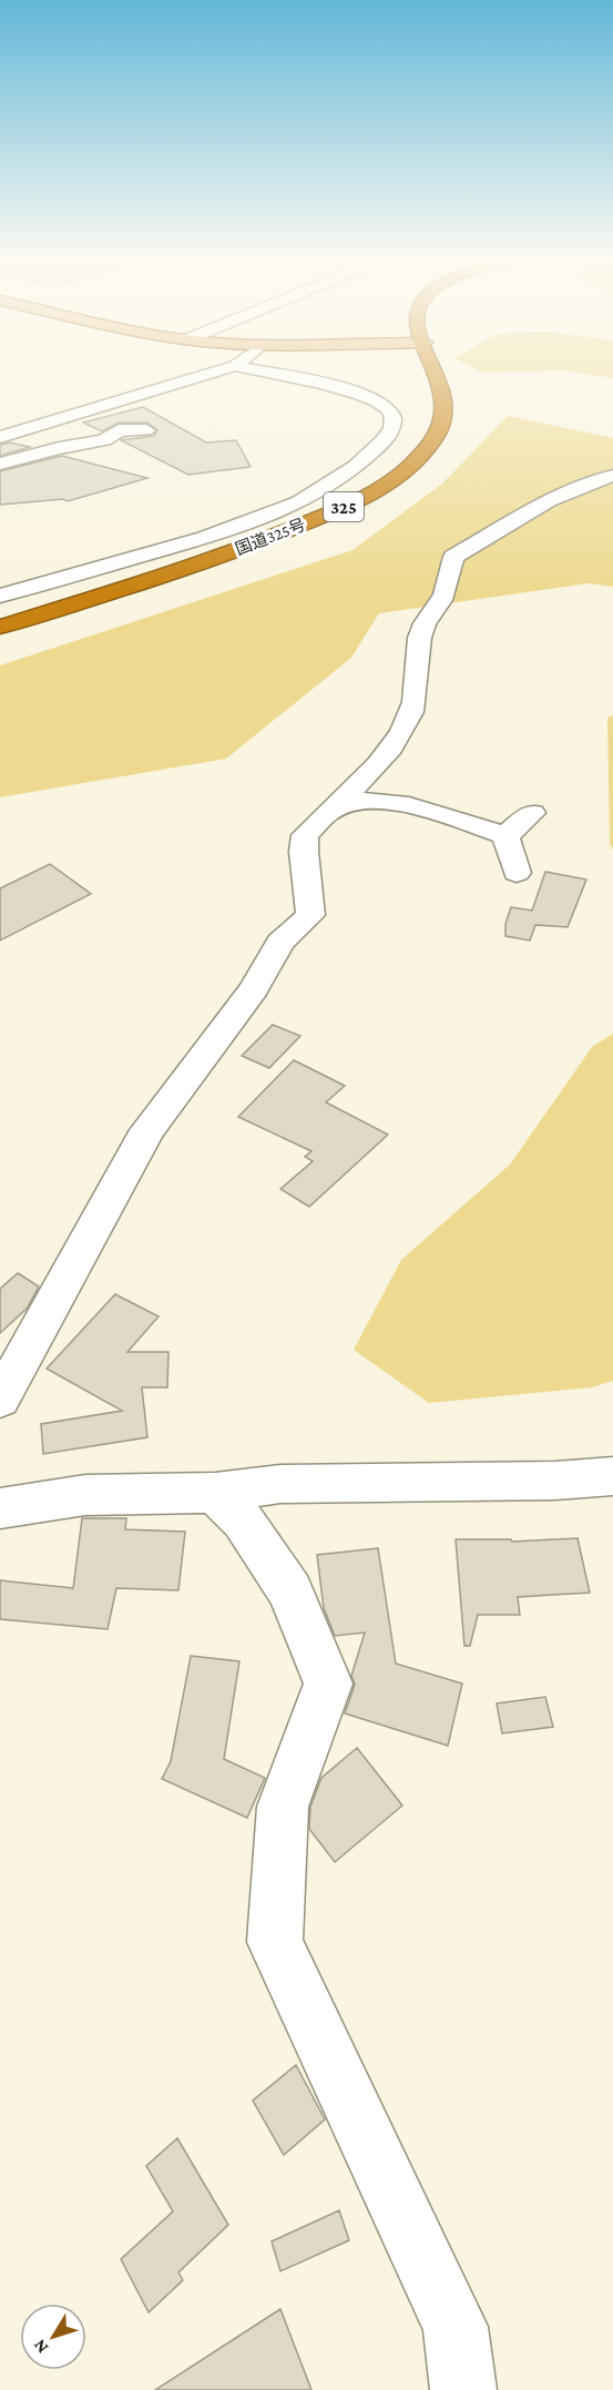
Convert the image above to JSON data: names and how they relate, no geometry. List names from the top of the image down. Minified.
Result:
{"streets":{"highway":["325","国道325号"]},"north":"bottom left"}
